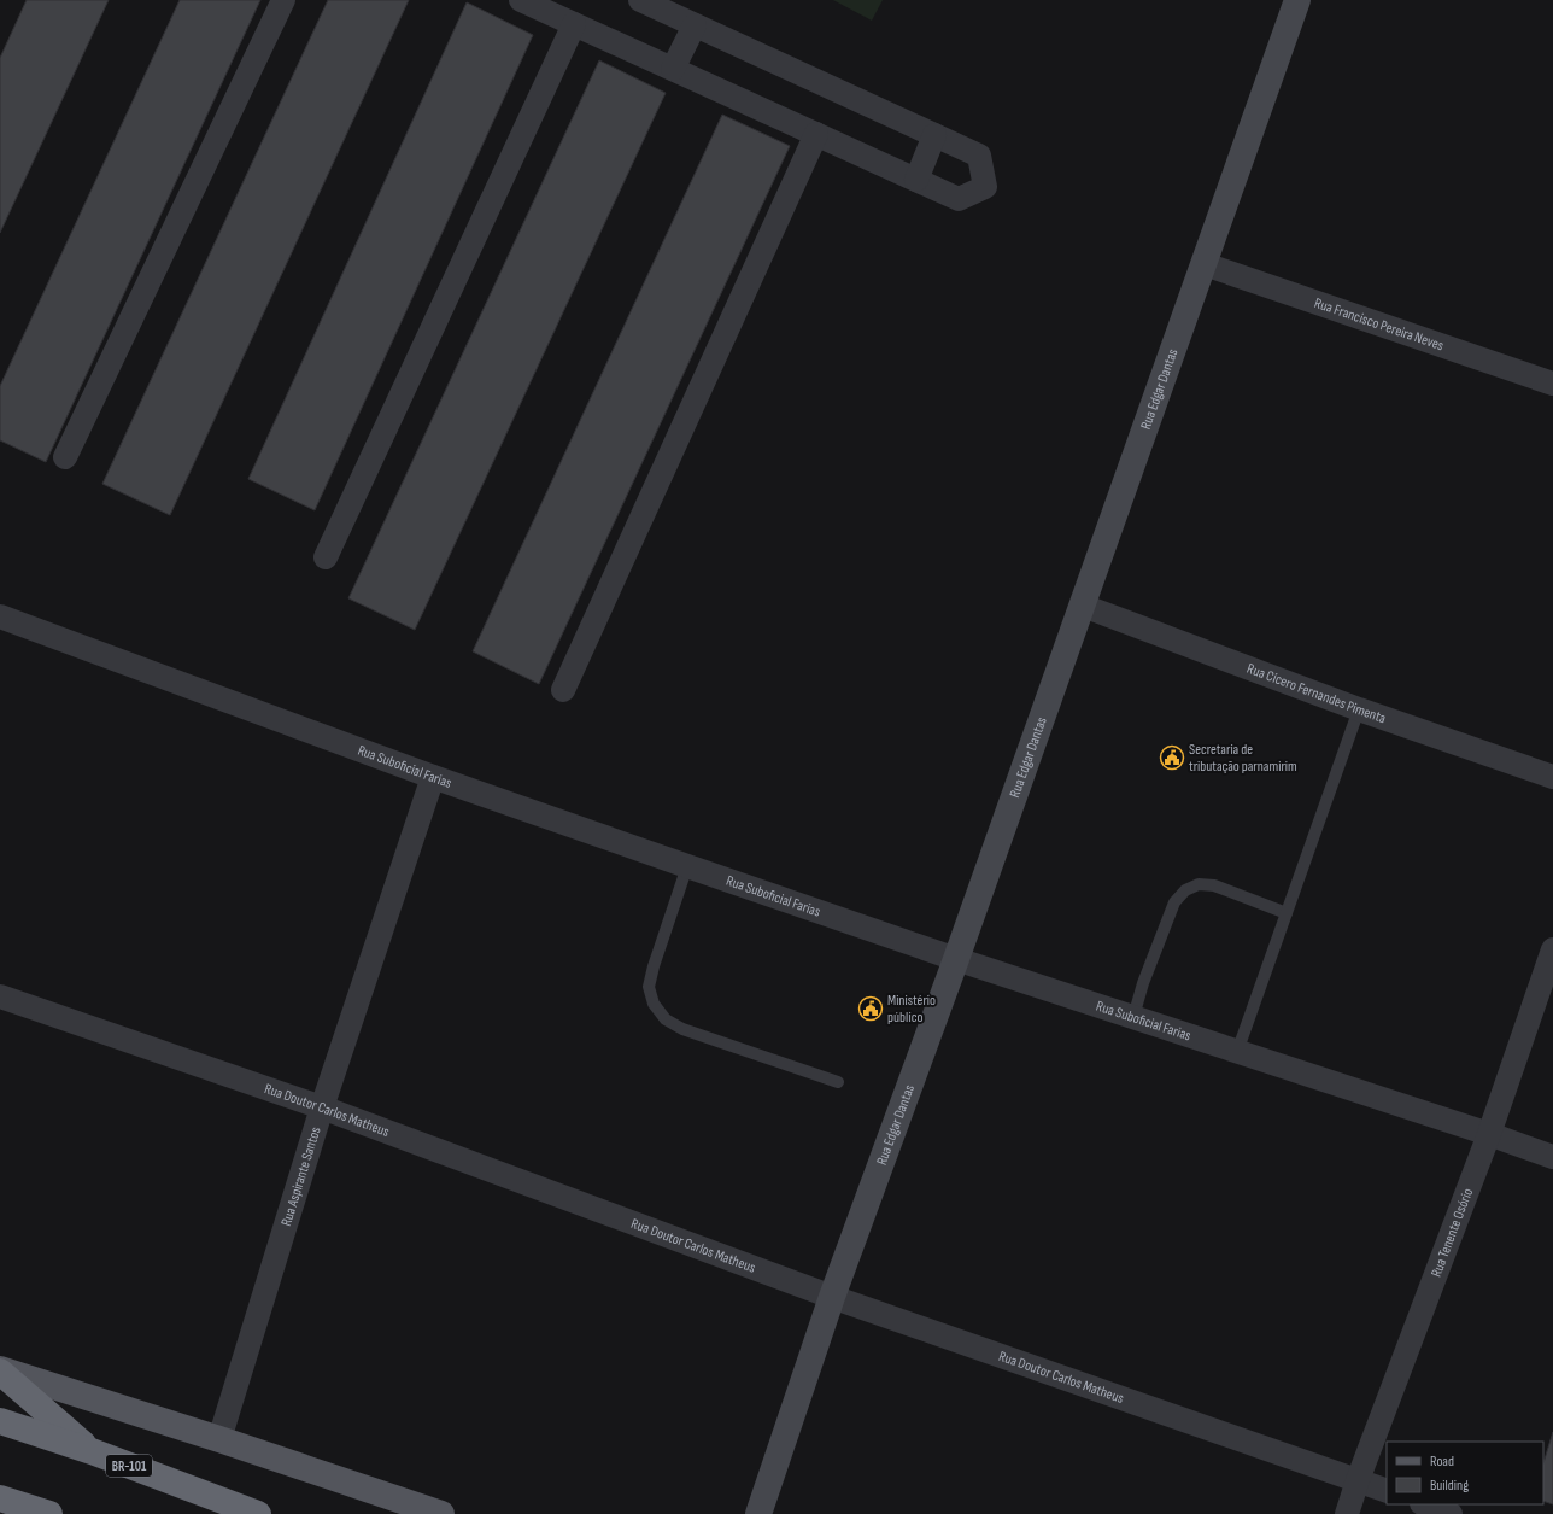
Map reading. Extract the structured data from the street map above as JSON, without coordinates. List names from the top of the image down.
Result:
{
  "streets": {
    "highway": ["BR-101"],
    "main road": ["Rua Edgar Dantas"],
    "street": [
      "Rua Francisco Pereira Neves",
      "Rua Cícero Fernandes Pimenta",
      "Rua Suboficial Farias",
      "Rua Doutor Carlos Matheus",
      "Rua Aspirante Santos",
      "Rua Tenente Osório"
    ]
  },
  "crossings": [
    ["Rua Francisco Pereira Neves", "Rua Edgar Dantas"],
    ["Rua Edgar Dantas", "Rua Cícero Fernandes Pimenta"],
    ["Rua Edgar Dantas", "Rua Suboficial Farias"],
    ["Rua Edgar Dantas", "Rua Doutor Carlos Matheus"],
    ["Rua Suboficial Farias", "Rua Aspirante Santos"],
    ["Rua Suboficial Farias", "Rua Tenente Osório"],
    ["Rua Doutor Carlos Matheus", "Rua Aspirante Santos"],
    ["Rua Doutor Carlos Matheus", "Rua Tenente Osório"]
  ],
  "places": {
    "public building": ["Secretaria de tributação parnamirim", "Ministério público"]
  },
  "legend": ["Road", "Building"]
}
